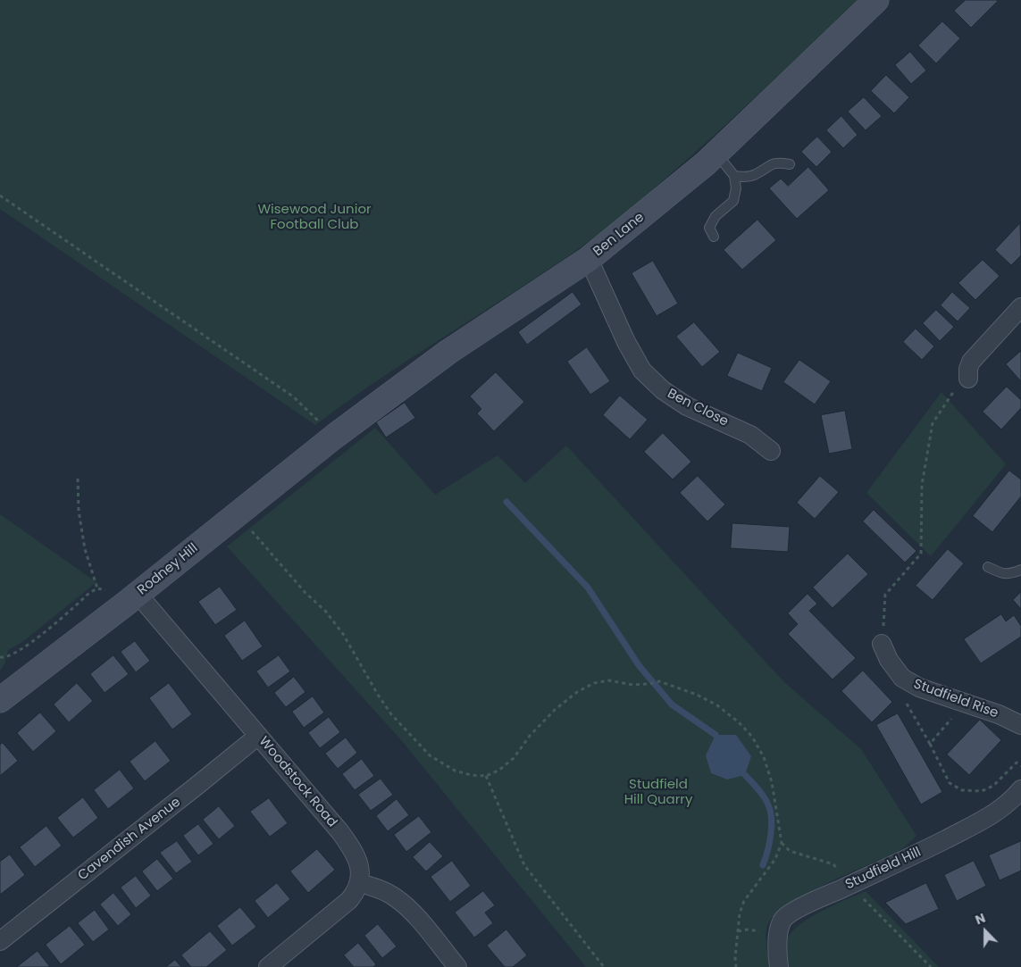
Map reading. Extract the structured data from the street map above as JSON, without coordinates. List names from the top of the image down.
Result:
{
  "streets": {
    "street": [
      "Ben Lane",
      "Ben Close",
      "Rodney Hill",
      "Studfield Rise",
      "Woodstock Road",
      "Cavendish Avenue",
      "Studfield Hill"
    ]
  },
  "crossings": [
    ["Ben Lane", "Ben Close"],
    ["Ben Lane", "Rodney Hill"],
    ["Rodney Hill", "Woodstock Road"],
    ["Woodstock Road", "Cavendish Avenue"]
  ],
  "parks": ["Wisewood Junior Football Club", "Studfield Hill Quarry"],
  "north": "top"
}
